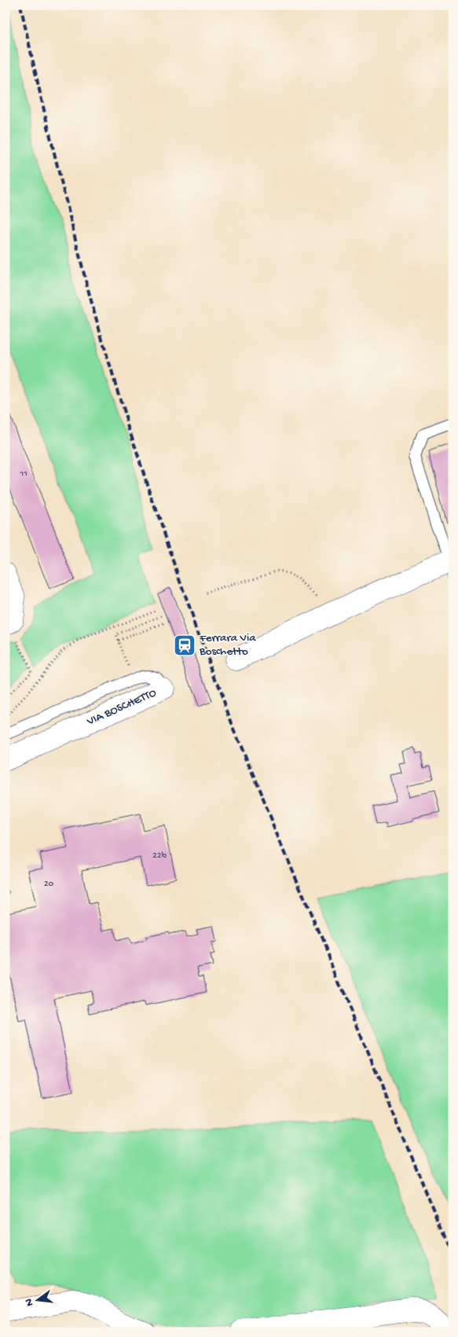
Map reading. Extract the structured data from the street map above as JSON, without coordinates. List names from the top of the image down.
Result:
{
  "streets": {
    "street": ["VIA BOSCHETTO"]
  },
  "places": {
    "station": ["Ferrara Via Boschetto"]
  },
  "house_numbers": ["11", "22b", "20"],
  "north": "left"
}
